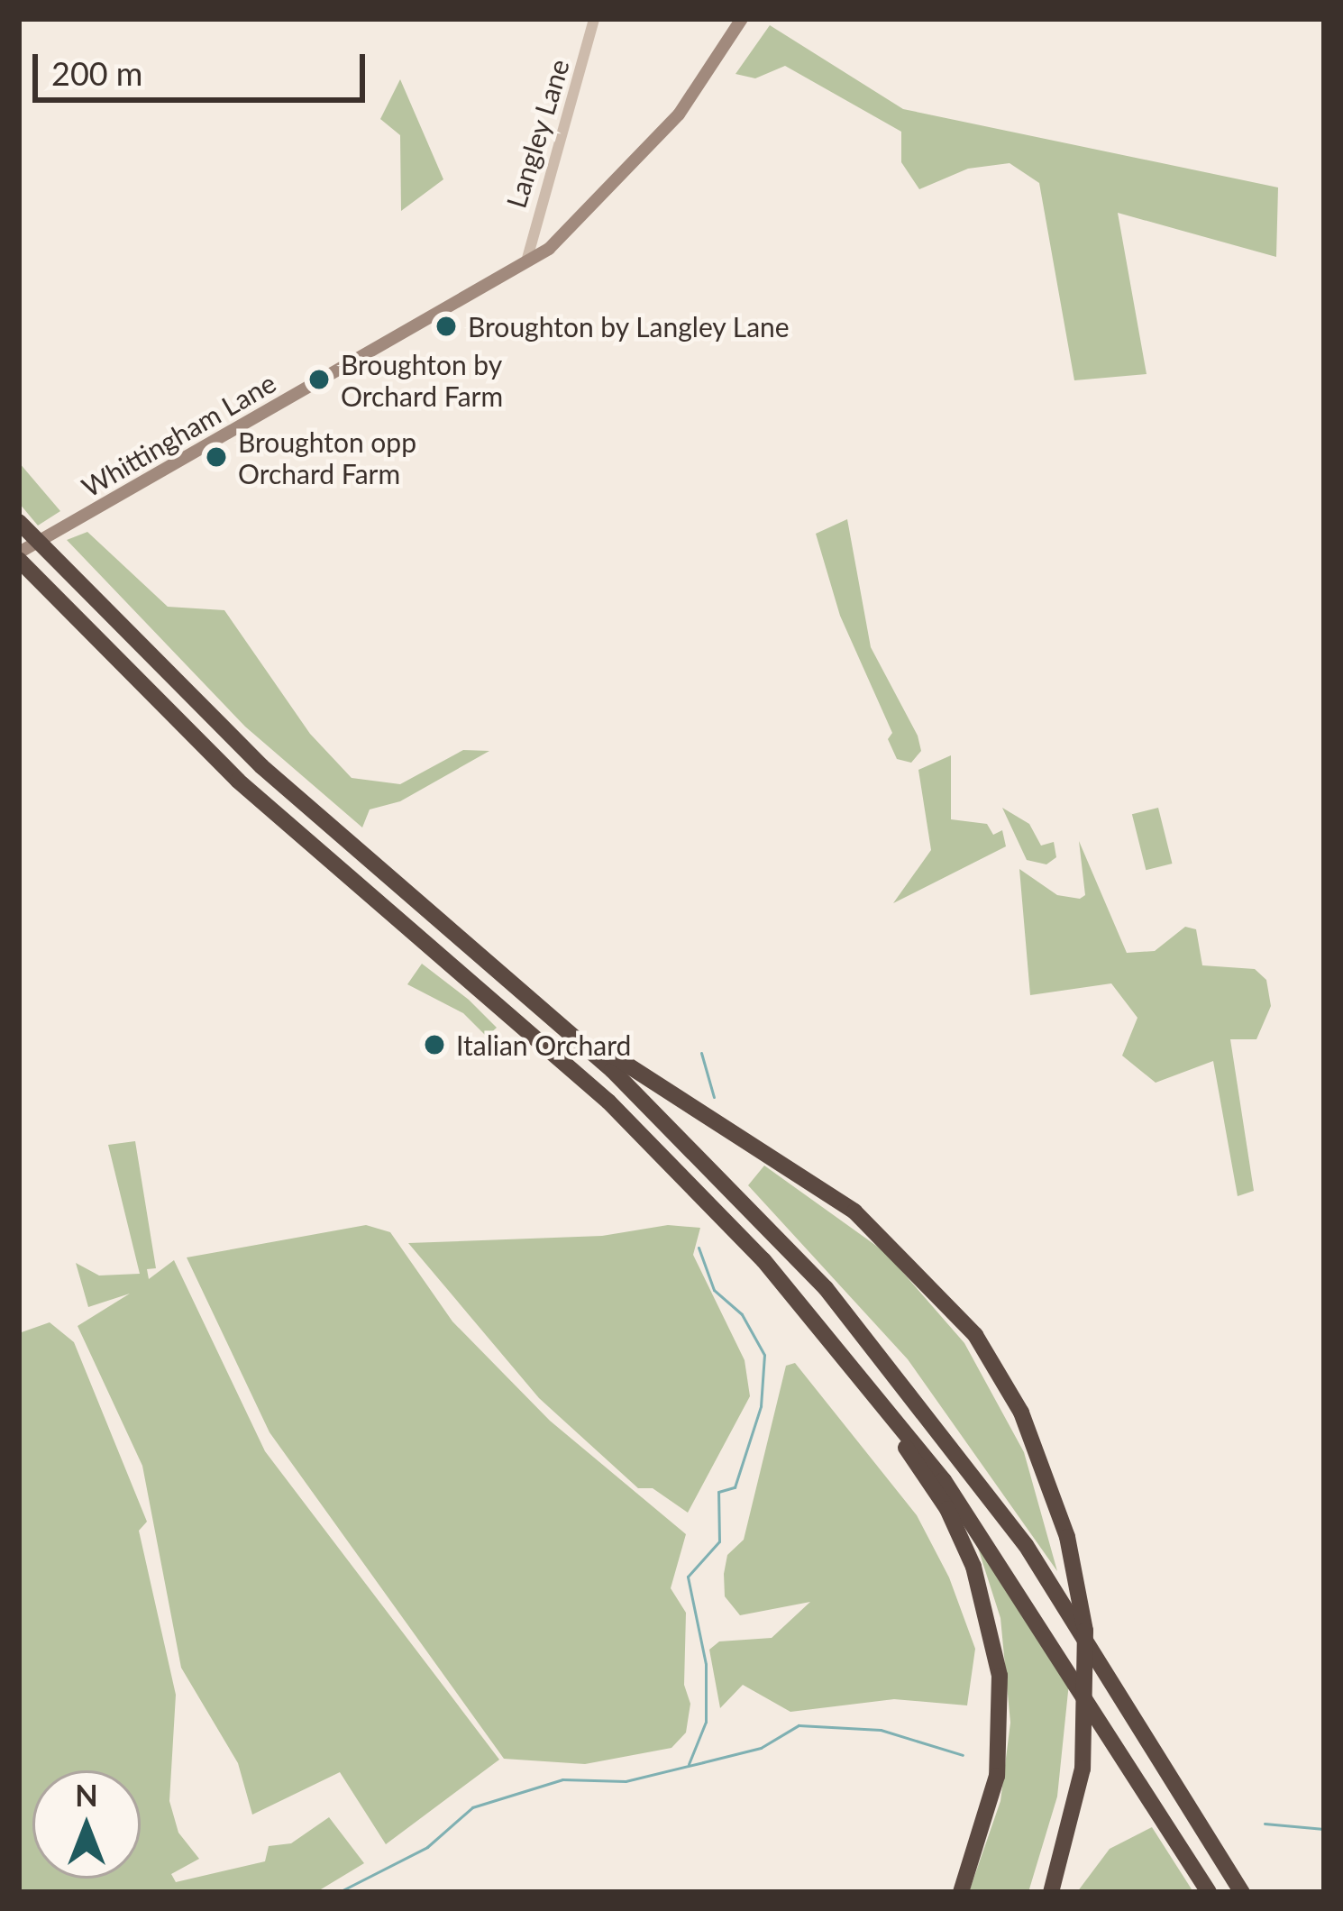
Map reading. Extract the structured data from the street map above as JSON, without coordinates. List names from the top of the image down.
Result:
{
  "streets": {
    "main road": ["Whittingham Lane"],
    "street": ["Langley Lane"]
  },
  "crossings": [
    ["Langley Lane", "Whittingham Lane"]
  ],
  "places": [
    "Broughton by Langley Lane",
    "Broughton by Orchard Farm",
    "Broughton opp Orchard Farm",
    "Italian Orchard"
  ],
  "scale_bar": "200 m",
  "north": "top"
}
